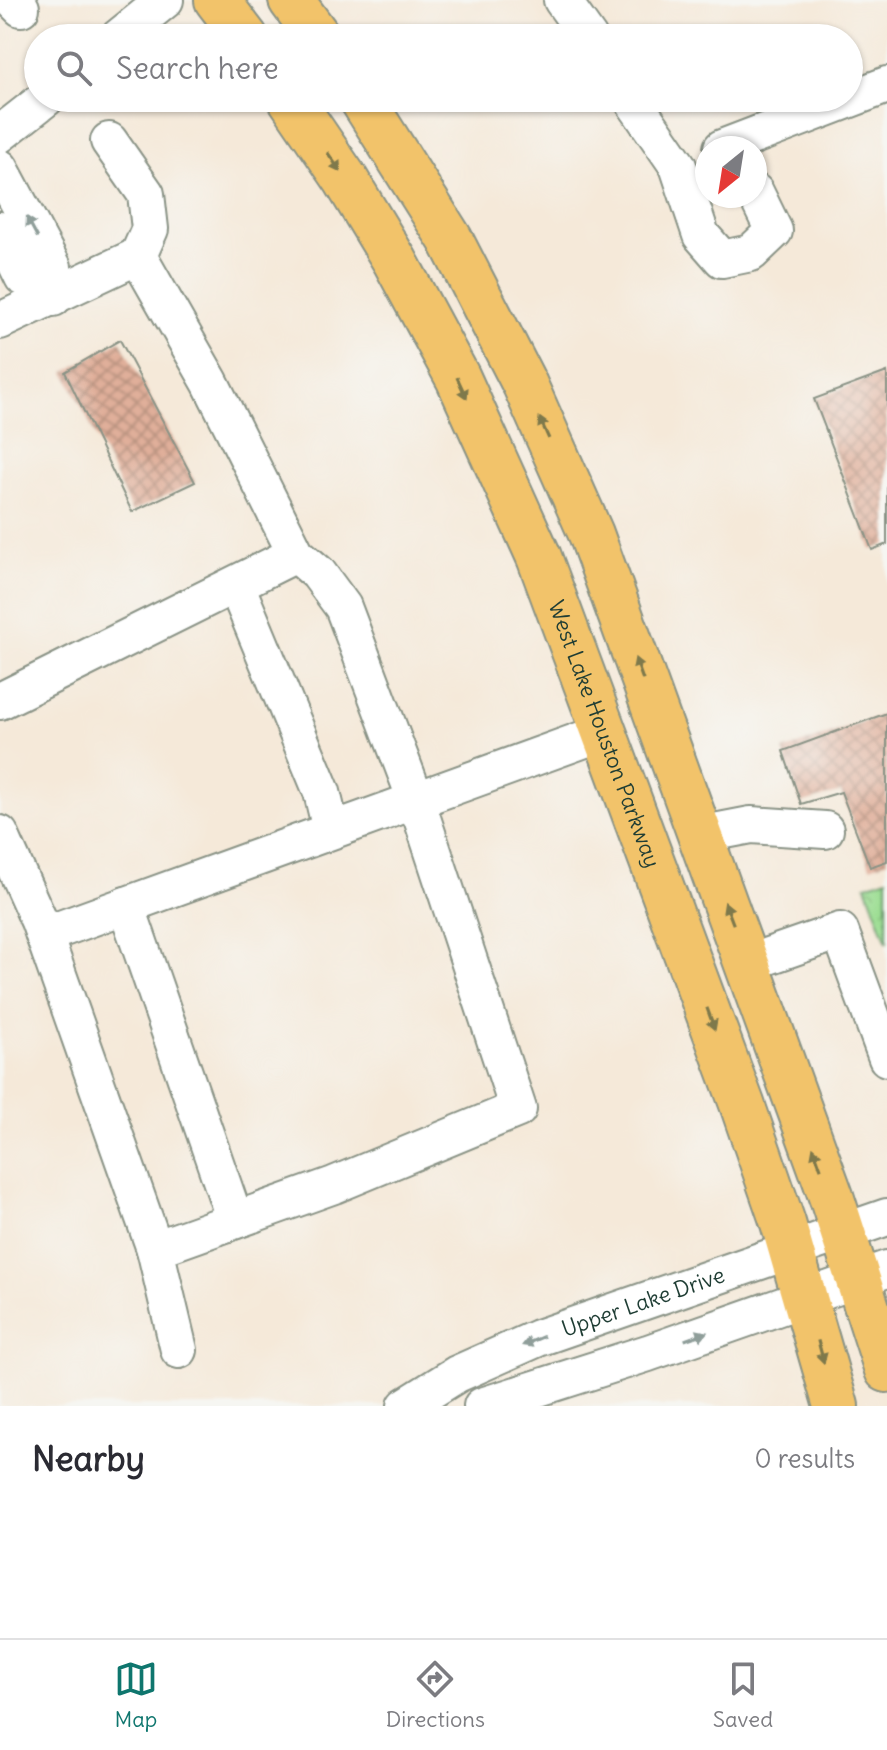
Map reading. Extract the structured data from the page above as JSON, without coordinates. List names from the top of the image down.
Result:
{
  "streets": {
    "main road": ["West Lake Houston Parkway"],
    "street": ["Upper Lake Drive"]
  },
  "crossings": [
    ["West Lake Houston Parkway", "Upper Lake Drive"]
  ],
  "north": "bottom left",
  "page": {
    "search": "Search here",
    "heading": ["Nearby", "0 results"],
    "nav": ["Map", "Directions", "Saved"]
  }
}
